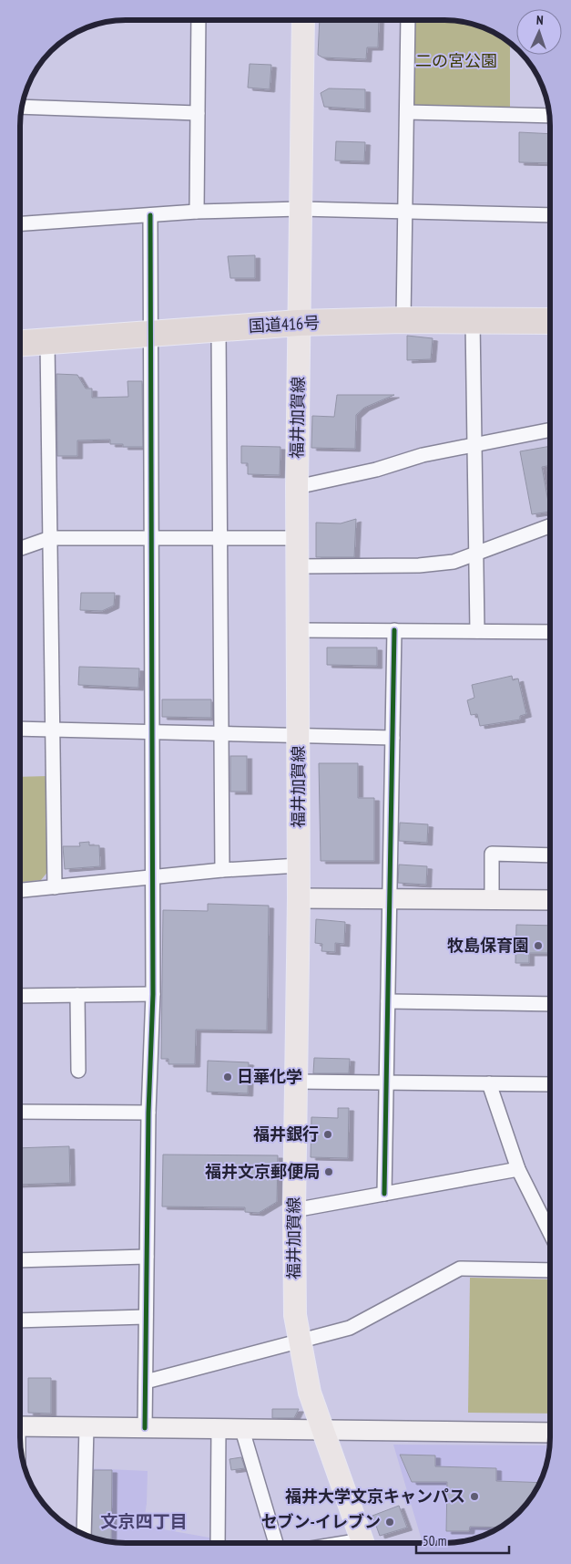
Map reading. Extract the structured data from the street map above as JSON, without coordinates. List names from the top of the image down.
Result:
{
  "streets": {
    "highway": ["国道416号"],
    "main road": ["福井加賀線"]
  },
  "crossings": [
    ["国道416号", "福井加賀線"]
  ],
  "districts": ["文京四丁目"],
  "parks": ["二の宮公園"],
  "places": [
    "牧島保育園",
    "日華化学",
    "福井銀行",
    "福井文京郵便局",
    "福井大学文京キャンパス",
    "セブン-イレブン"
  ],
  "scale_bar": "50 m",
  "north": "top"
}
